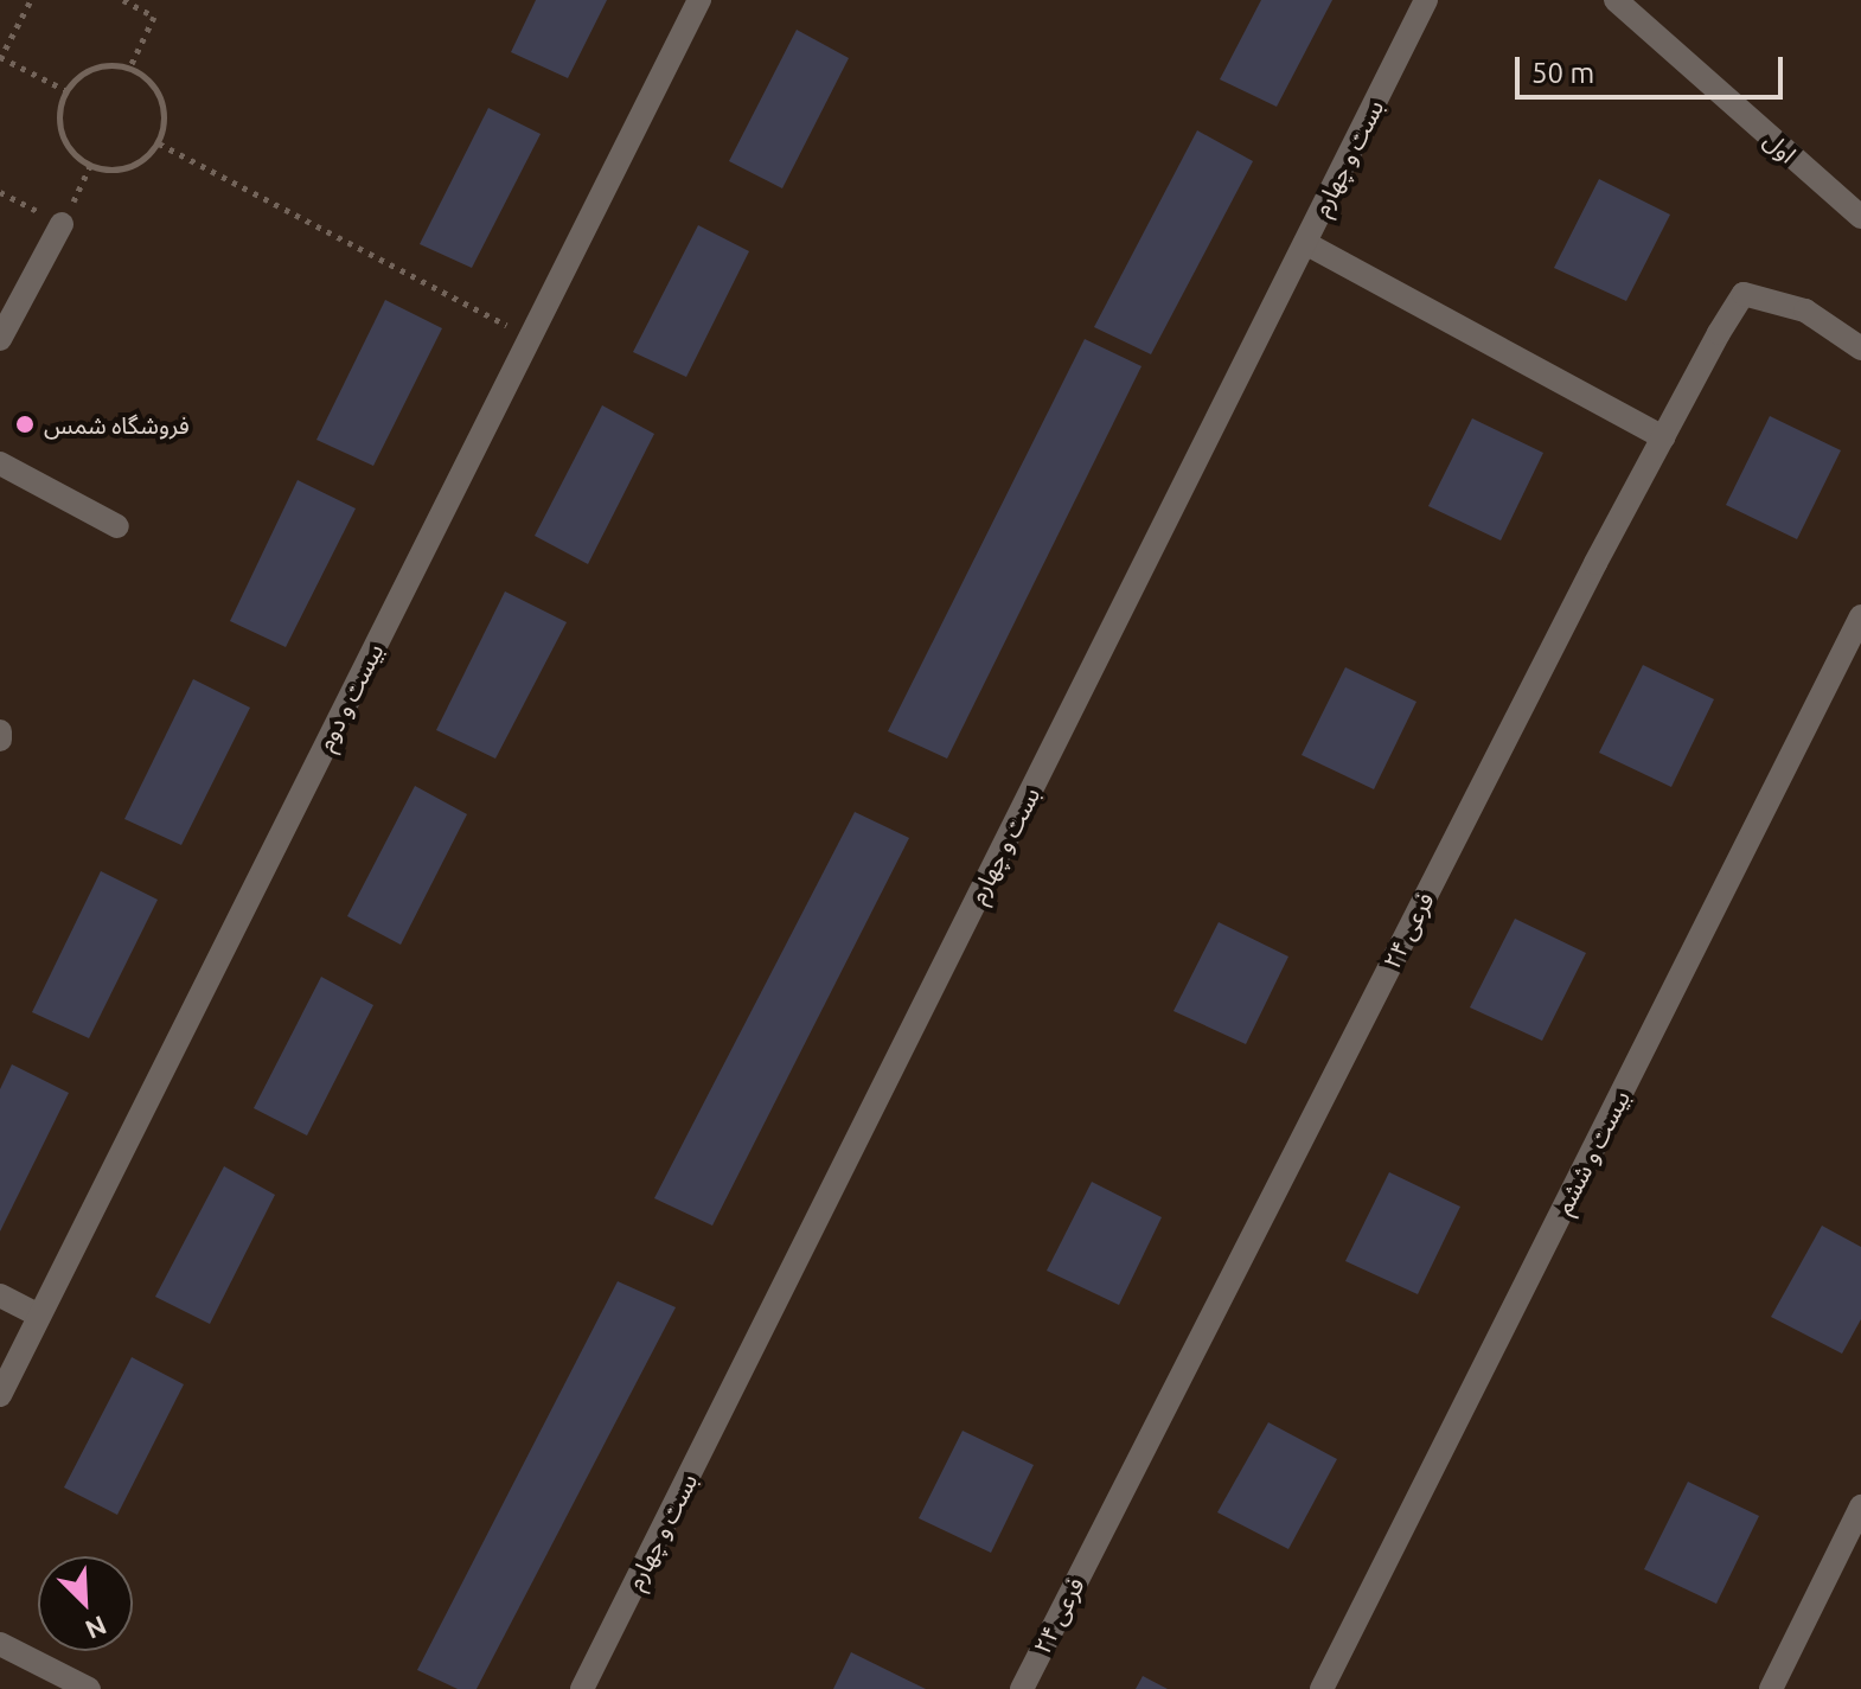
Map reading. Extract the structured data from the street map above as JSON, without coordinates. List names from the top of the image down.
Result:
{
  "streets": {
    "street": [
      "اول",
      "بست و چهارم",
      "بیست و دوم",
      "فرعی ۲۴",
      "بیست و ششم"
    ]
  },
  "places": ["فروشگاه شمس"],
  "scale_bar": "50 m",
  "north": "bottom right"
}
